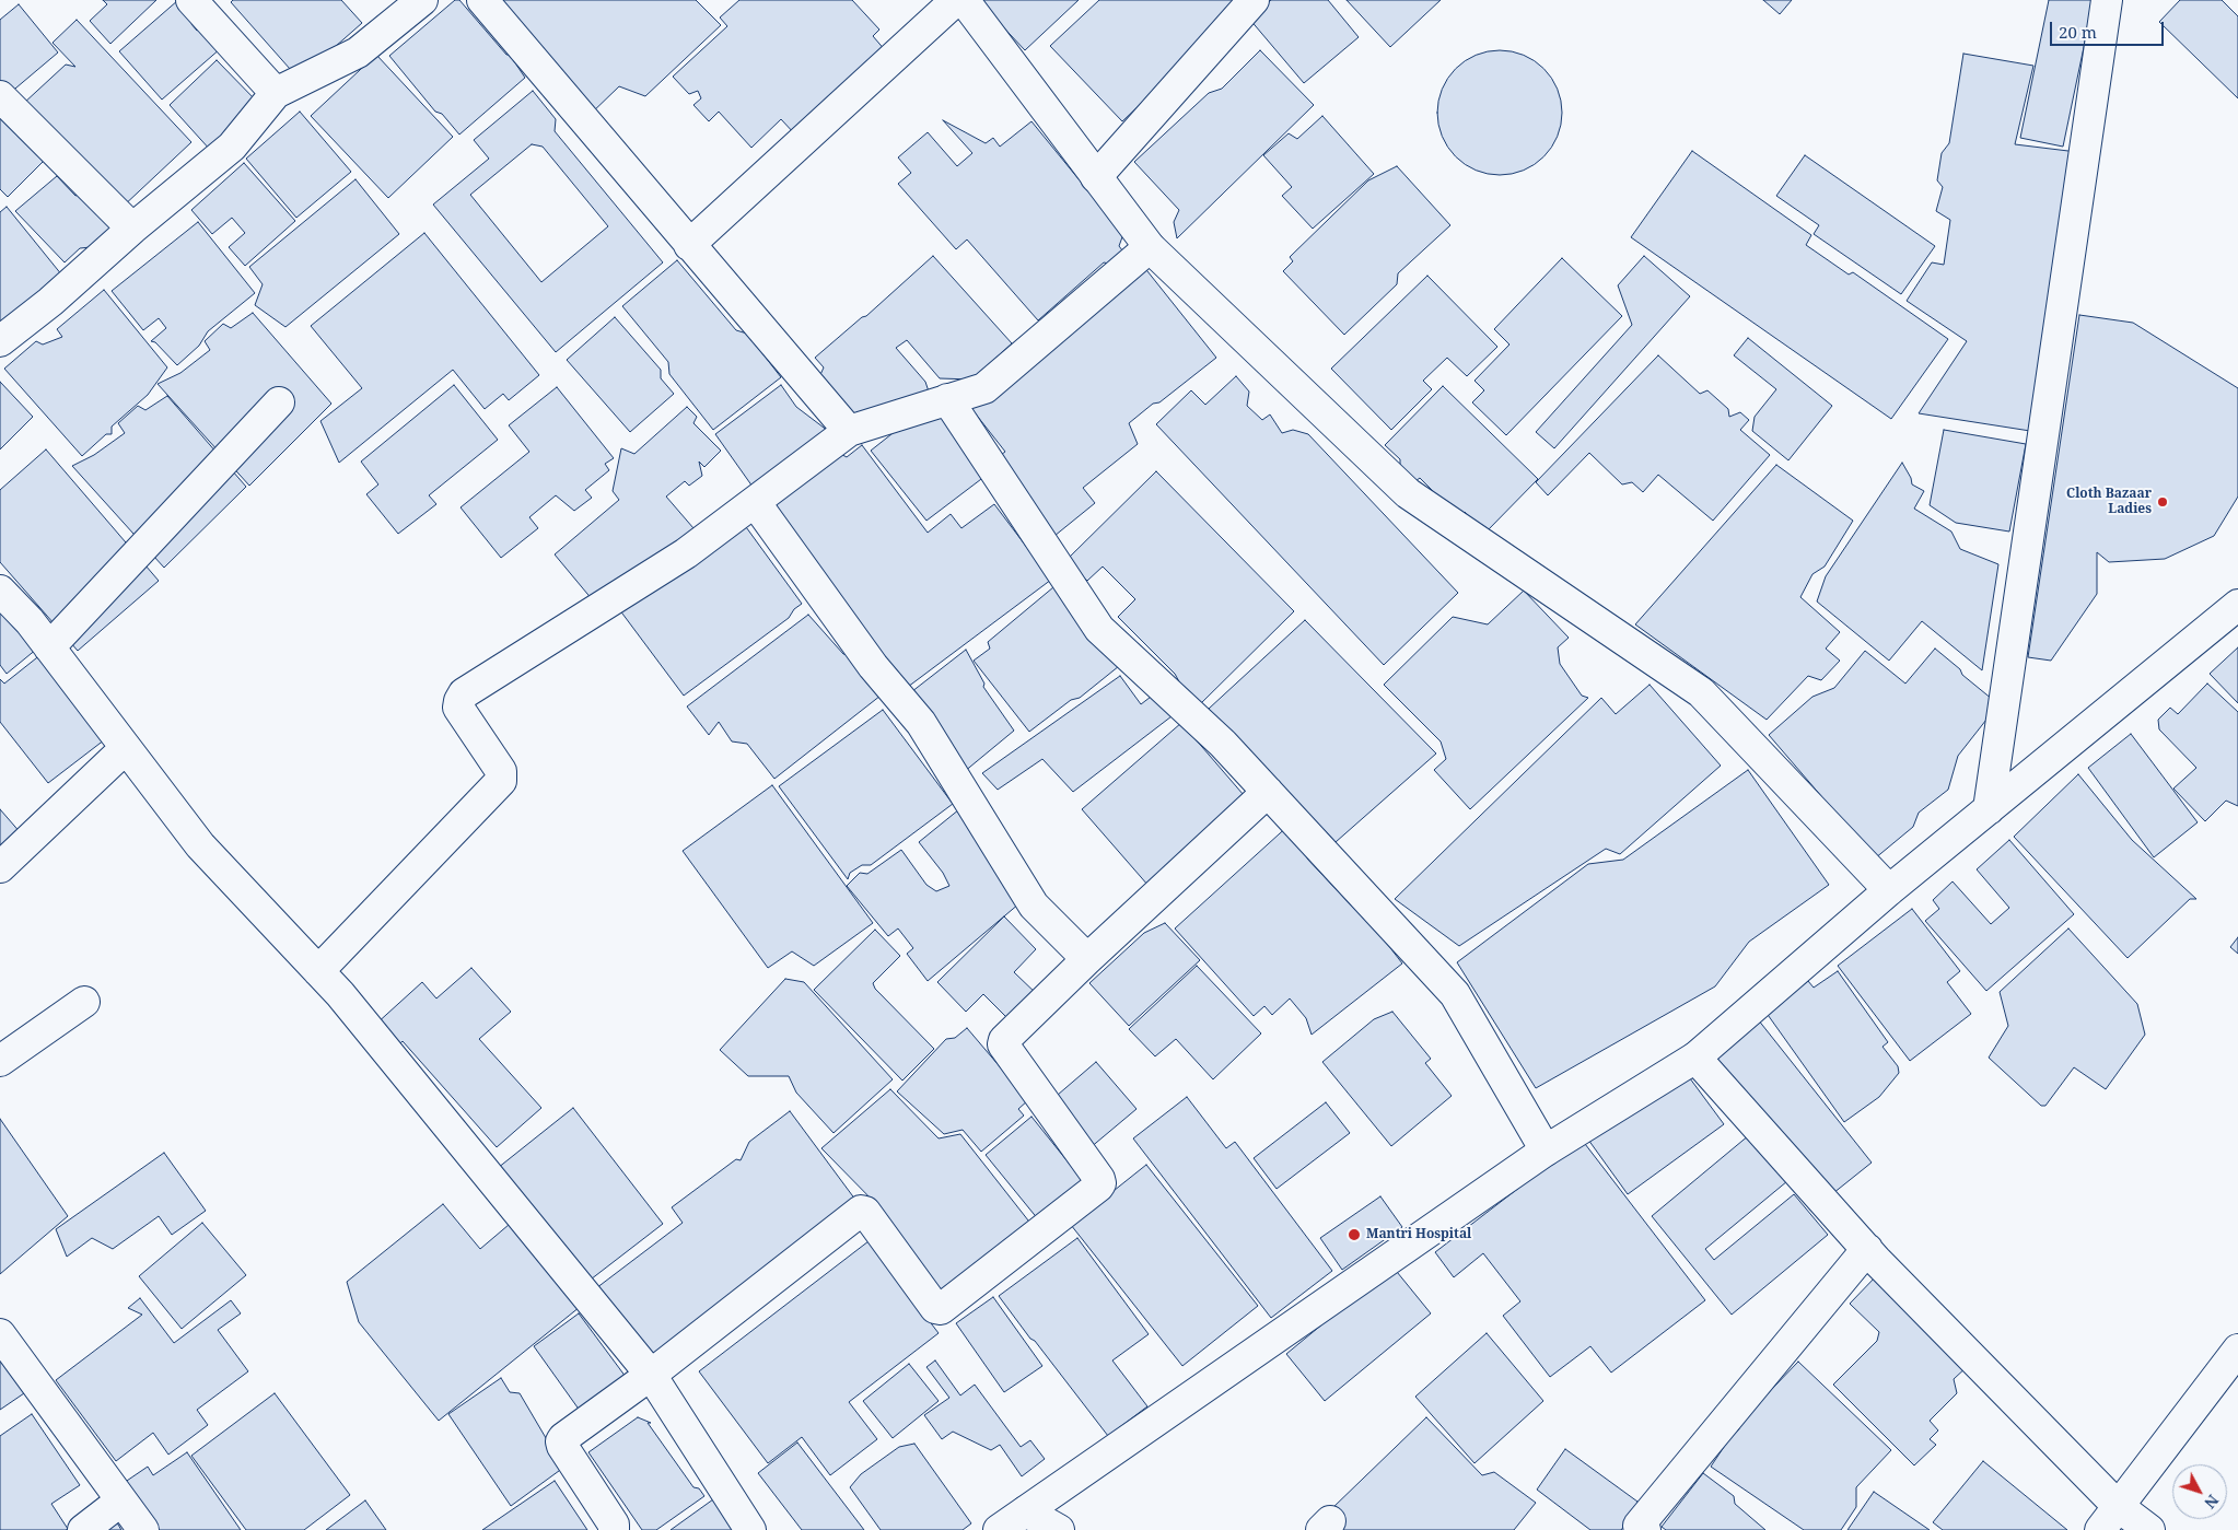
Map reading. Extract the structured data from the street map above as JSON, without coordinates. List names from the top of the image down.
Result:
{
  "places": ["Cloth Bazaar Ladies", "Mantri Hospital"],
  "scale_bar": "20 m",
  "north": "bottom right"
}
